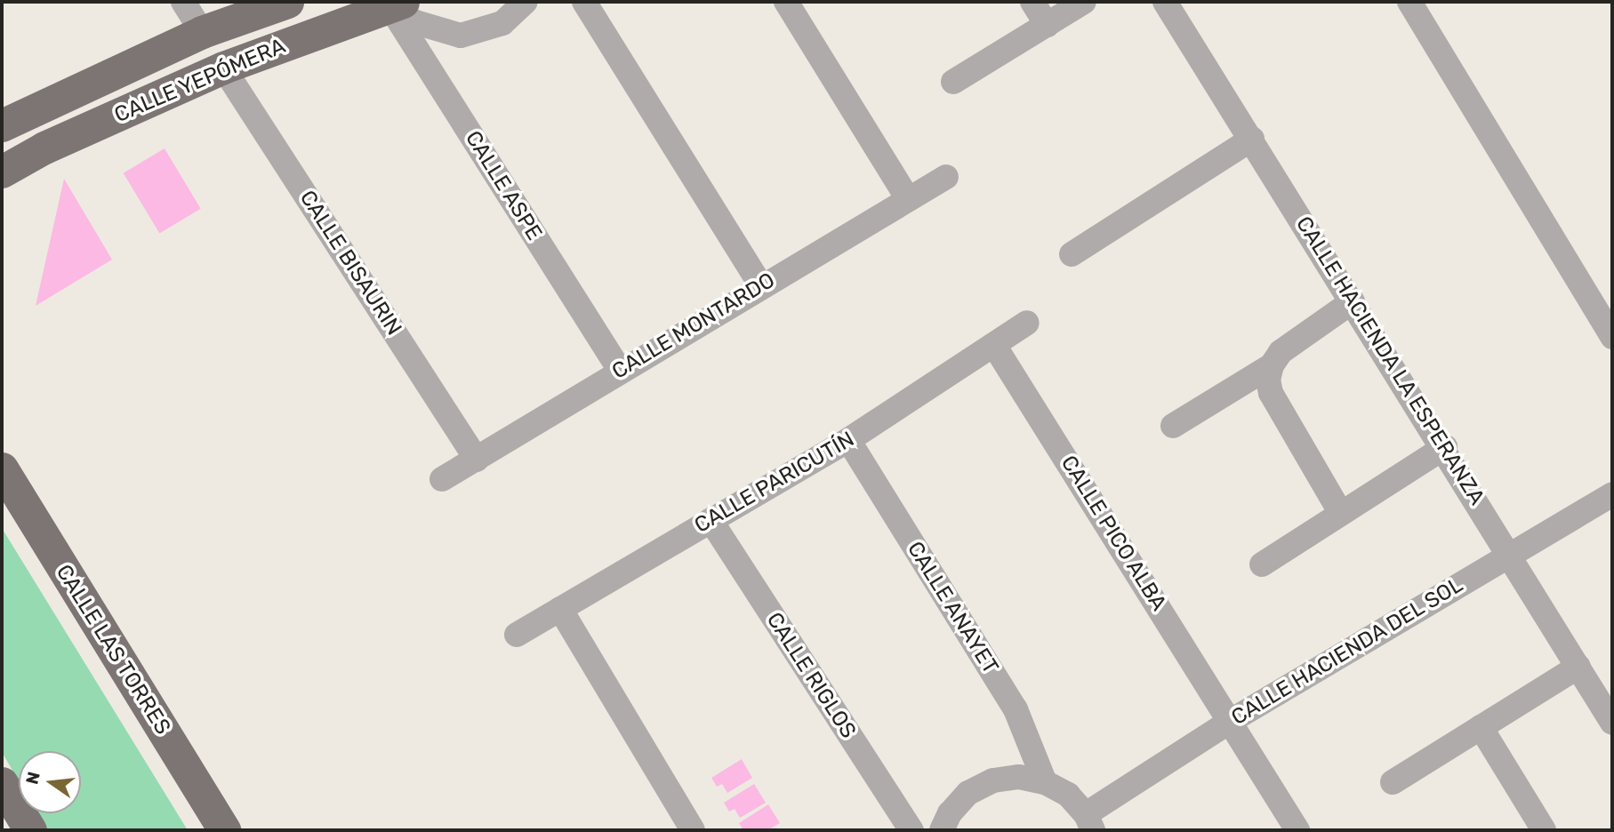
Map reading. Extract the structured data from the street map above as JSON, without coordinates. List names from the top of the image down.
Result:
{
  "streets": {
    "main road": ["CALLE YEPÓMERA", "CALLE LAS TORRES"],
    "street": [
      "CALLE ASPE",
      "CALLE BISAURIN",
      "CALLE MONTARDO",
      "CALLE HACIENDA LA ESPERANZA",
      "CALLE PARICUTÍN",
      "CALLE PICO ALBA",
      "CALLE ANAYET",
      "CALLE HACIENDA DEL SOL",
      "CALLE RIGLOS"
    ]
  },
  "crossings": [
    ["CALLE YEPÓMERA", "CALLE ASPE"],
    ["CALLE YEPÓMERA", "CALLE BISAURIN"],
    ["CALLE ASPE", "CALLE MONTARDO"],
    ["CALLE BISAURIN", "CALLE MONTARDO"],
    ["CALLE HACIENDA LA ESPERANZA", "CALLE HACIENDA DEL SOL"],
    ["CALLE PARICUTÍN", "CALLE PICO ALBA"],
    ["CALLE PARICUTÍN", "CALLE ANAYET"],
    ["CALLE PARICUTÍN", "CALLE RIGLOS"],
    ["CALLE PICO ALBA", "CALLE HACIENDA DEL SOL"]
  ],
  "north": "left"
}
